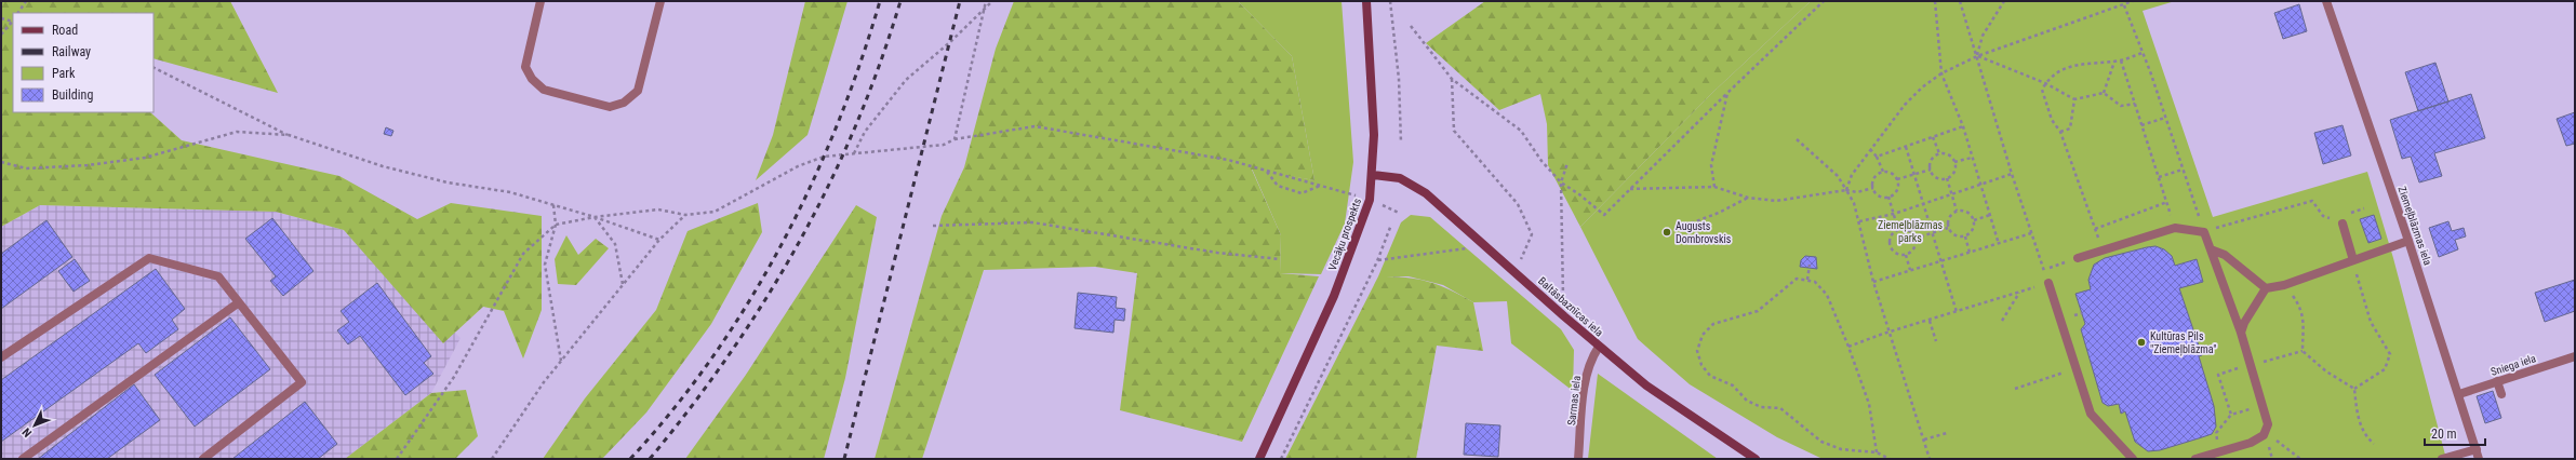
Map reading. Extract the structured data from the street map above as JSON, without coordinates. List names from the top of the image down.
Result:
{
  "streets": {
    "street": [
      "Ziemeļblāzmas iela",
      "Vecāķu prospekts",
      "Baltāsbaznīcas iela",
      "Sniega iela",
      "Sarmas iela"
    ]
  },
  "crossings": [
    ["Ziemeļblāzmas iela", "Sniega iela"],
    ["Vecāķu prospekts", "Baltāsbaznīcas iela"],
    ["Baltāsbaznīcas iela", "Sarmas iela"]
  ],
  "parks": ["Ziemeļblāzmas parks"],
  "places": ["Augusts Dombrovskis", "Kultūras Pils \"Ziemeļblāzma\""],
  "legend": [
    "Road",
    "Railway",
    "Park",
    "Building"
  ],
  "scale_bar": "20 m",
  "north": "bottom left"
}
